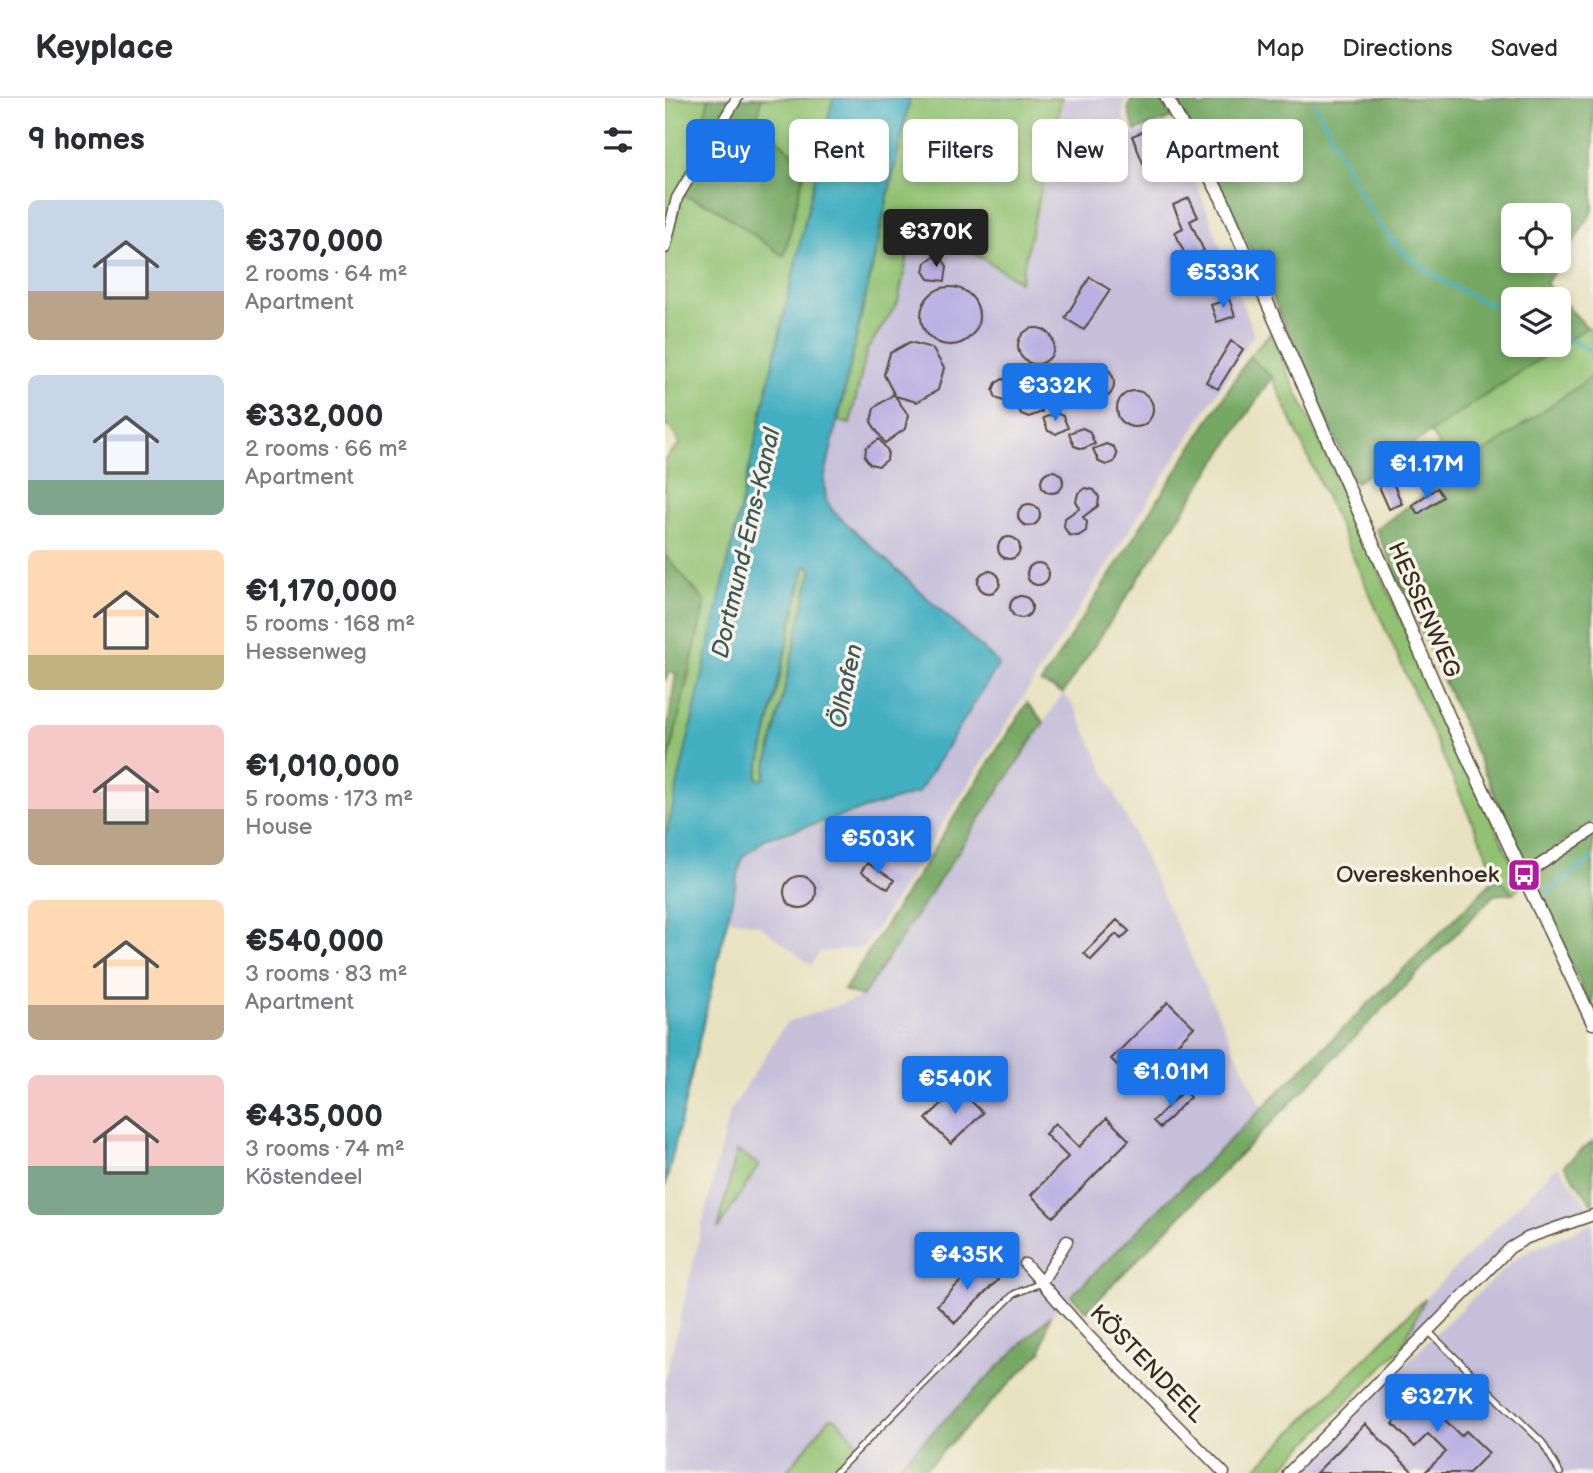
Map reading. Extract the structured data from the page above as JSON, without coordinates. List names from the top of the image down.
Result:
{
  "streets": {
    "street": ["HESSENWEG", "KÖSTENDEEL"]
  },
  "water": ["Dortmund-Ems-Kanal", "Ölhafen"],
  "places": {
    "bus stop": ["Overeskenhoek"]
  },
  "page": {
    "header": "Keyplace",
    "nav": ["Map", "Directions", "Saved"],
    "heading": "9 homes",
    "chip": [
      "Buy",
      "Rent",
      "Filters",
      "New",
      "Apartment"
    ],
    "list": [
      {
        "name": "€370,000",
        "note": "2 rooms · 64 m² · Apartment"
      },
      {
        "name": "€332,000",
        "note": "2 rooms · 66 m² · Apartment"
      },
      {
        "name": "€1,170,000",
        "note": "5 rooms · 168 m² · Hessenweg"
      },
      {
        "name": "€1,010,000",
        "note": "5 rooms · 173 m² · House"
      },
      {
        "name": "€540,000",
        "note": "3 rooms · 83 m² · Apartment"
      },
      {
        "name": "€435,000",
        "note": "3 rooms · 74 m² · Köstendeel"
      }
    ],
    "price": [
      "€370K",
      "€533K",
      "€332K",
      "€1.17M",
      "€503K",
      "€1.01M",
      "€540K",
      "€435K",
      "€327K"
    ]
  }
}
